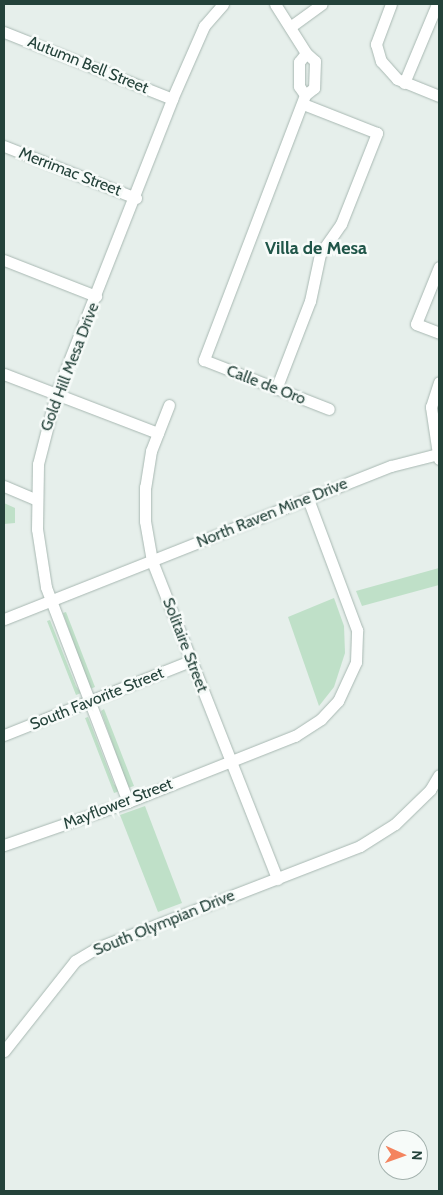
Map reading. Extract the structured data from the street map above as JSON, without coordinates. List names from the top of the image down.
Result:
{
  "streets": {
    "street": [
      "Autumn Bell Street",
      "Merrimac Street",
      "Gold Hill Mesa Drive",
      "Calle de Oro",
      "North Raven Mine Drive",
      "Solitaire Street",
      "South Favorite Street",
      "Mayflower Street",
      "South Olympian Drive"
    ]
  },
  "crossings": [
    ["Autumn Bell Street", "Gold Hill Mesa Drive"],
    ["Merrimac Street", "Gold Hill Mesa Drive"],
    ["Gold Hill Mesa Drive", "North Raven Mine Drive"],
    ["Gold Hill Mesa Drive", "South Favorite Street"],
    ["Gold Hill Mesa Drive", "Mayflower Street"],
    ["North Raven Mine Drive", "Solitaire Street"],
    ["North Raven Mine Drive", "Mayflower Street"],
    ["Solitaire Street", "South Favorite Street"],
    ["Solitaire Street", "Mayflower Street"],
    ["Solitaire Street", "South Olympian Drive"]
  ],
  "districts": ["Villa de Mesa"],
  "north": "right"
}
